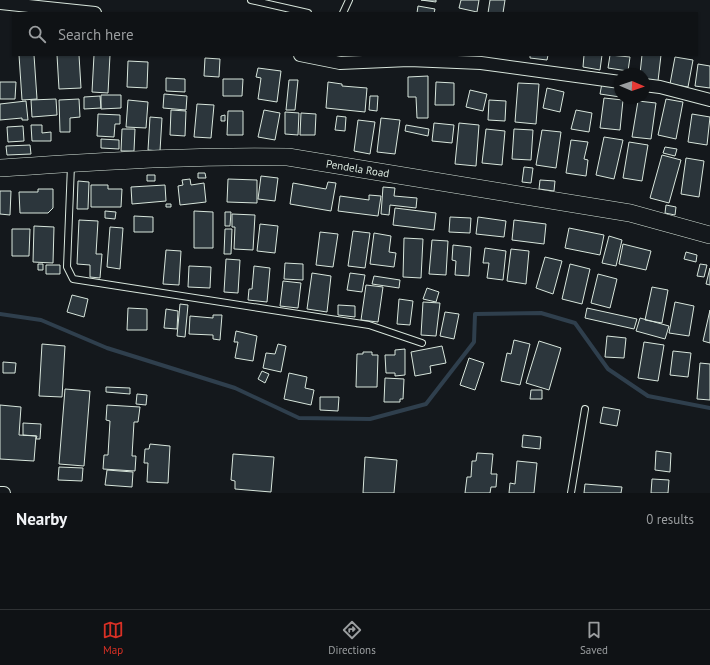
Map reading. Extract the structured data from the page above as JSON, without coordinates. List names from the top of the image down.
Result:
{
  "streets": {
    "street": ["Pendela Road"]
  },
  "north": "right",
  "page": {
    "search": "Search here",
    "heading": ["Nearby", "0 results"],
    "nav": ["Map", "Directions", "Saved"]
  }
}
